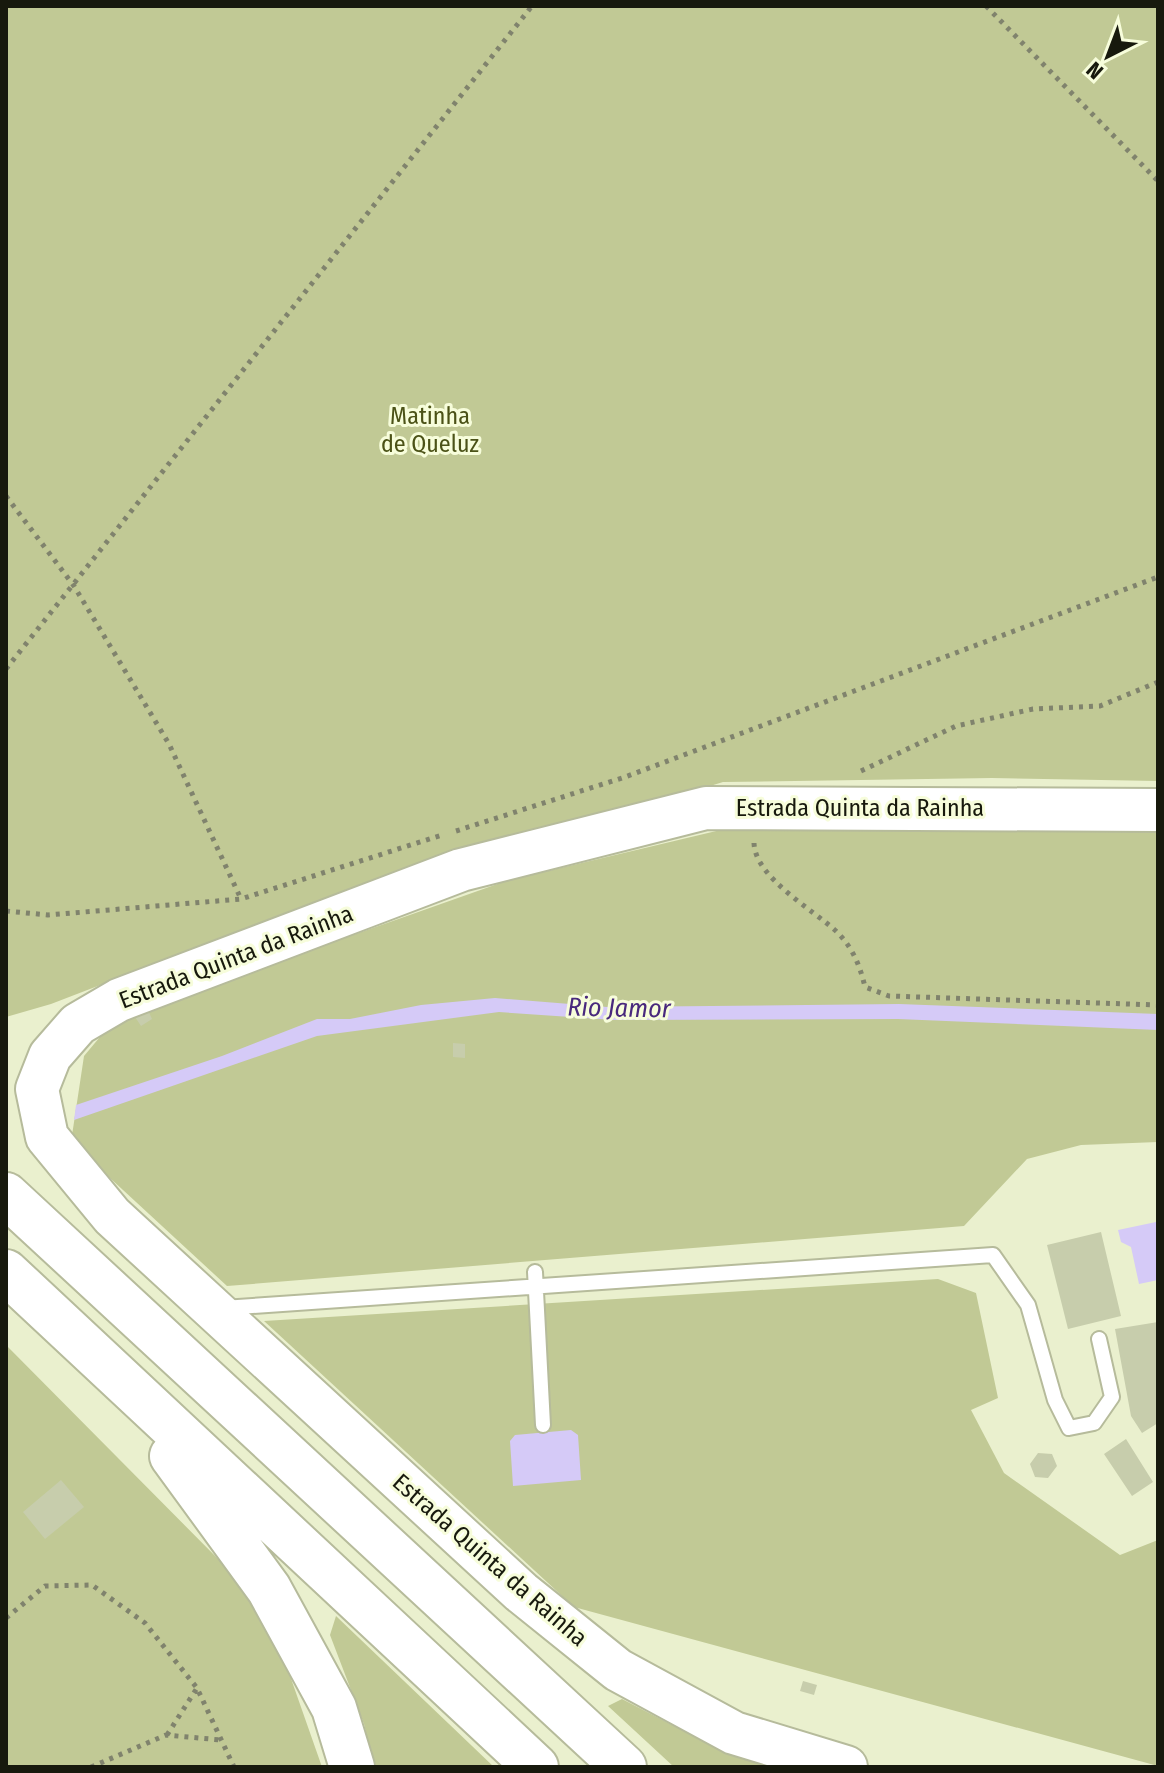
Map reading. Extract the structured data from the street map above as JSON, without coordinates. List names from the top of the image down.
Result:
{
  "streets": {
    "main road": ["Estrada Quinta da Rainha"]
  },
  "water": ["Rio Jamor"],
  "parks": ["Matinha de Queluz"],
  "north": "bottom left"
}
